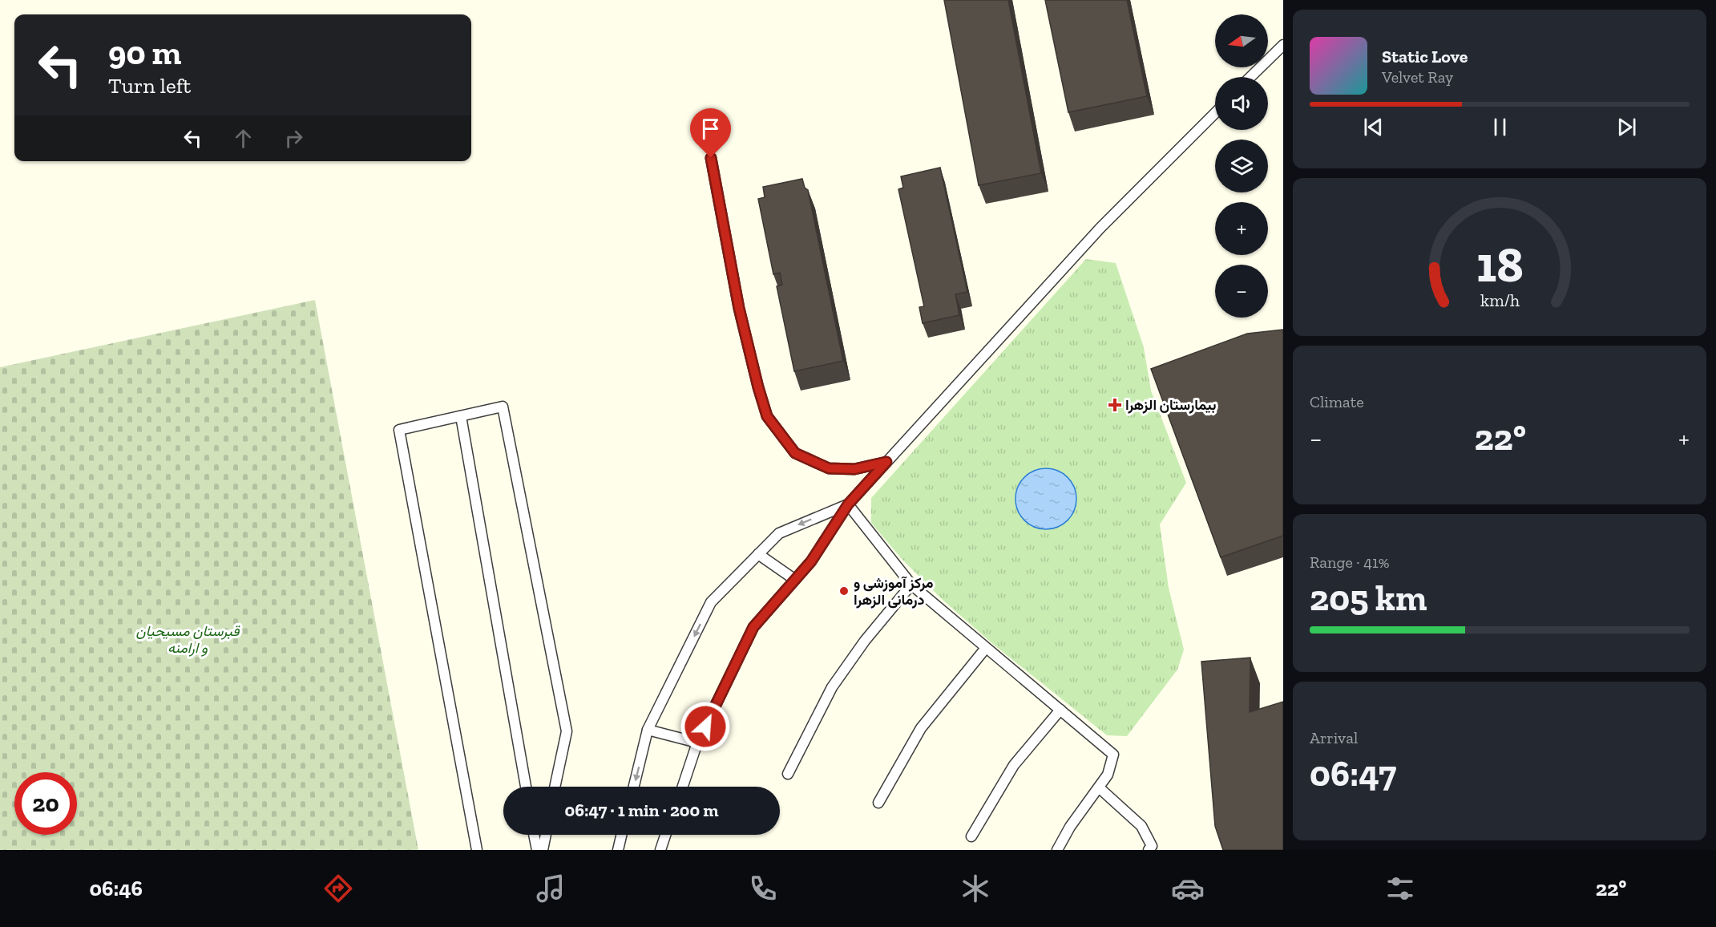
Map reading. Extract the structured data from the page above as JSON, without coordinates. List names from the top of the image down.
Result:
{
  "parks": ["قبرستان مسیحیان و ارامنه"],
  "places": {
    "health": ["بیمارستان الزهرا"],
    "other": ["مرکز آموزشی و درمانی الزهرا"]
  },
  "north": "left",
  "page": {
    "map_buttons": ["+", "−"],
    "turn": ["90 m", "Turn left"],
    "song": ["Static Love", "Velvet Ray"],
    "tile": [
      "Climate",
      ["Range · 41%", "205 km"],
      ["Arrival", "06:47"]
    ],
    "heat": ["−", "22°", "+"],
    "limit": "20",
    "trip": "06:47 · 1 min · 200 m",
    "tabs": ["06:46", "22°"],
    "gauge": ["18", "km/h"]
  }
}
